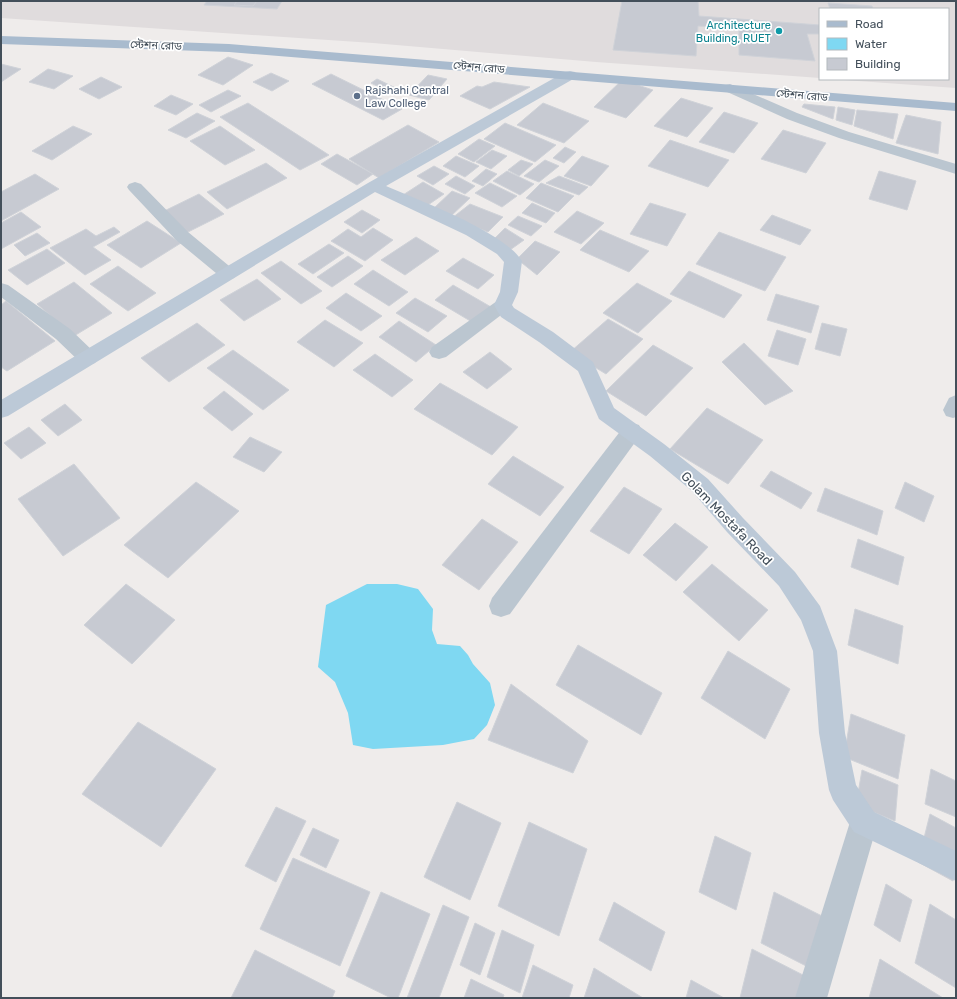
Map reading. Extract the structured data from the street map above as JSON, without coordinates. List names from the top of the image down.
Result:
{
  "streets": {
    "main road": ["স্টেশন রোড"],
    "street": ["Golam Mostafa Road"]
  },
  "places": ["Architecture Building, RUET", "Rajshahi Central Law College"],
  "legend": ["Road", "Water", "Building"]
}
